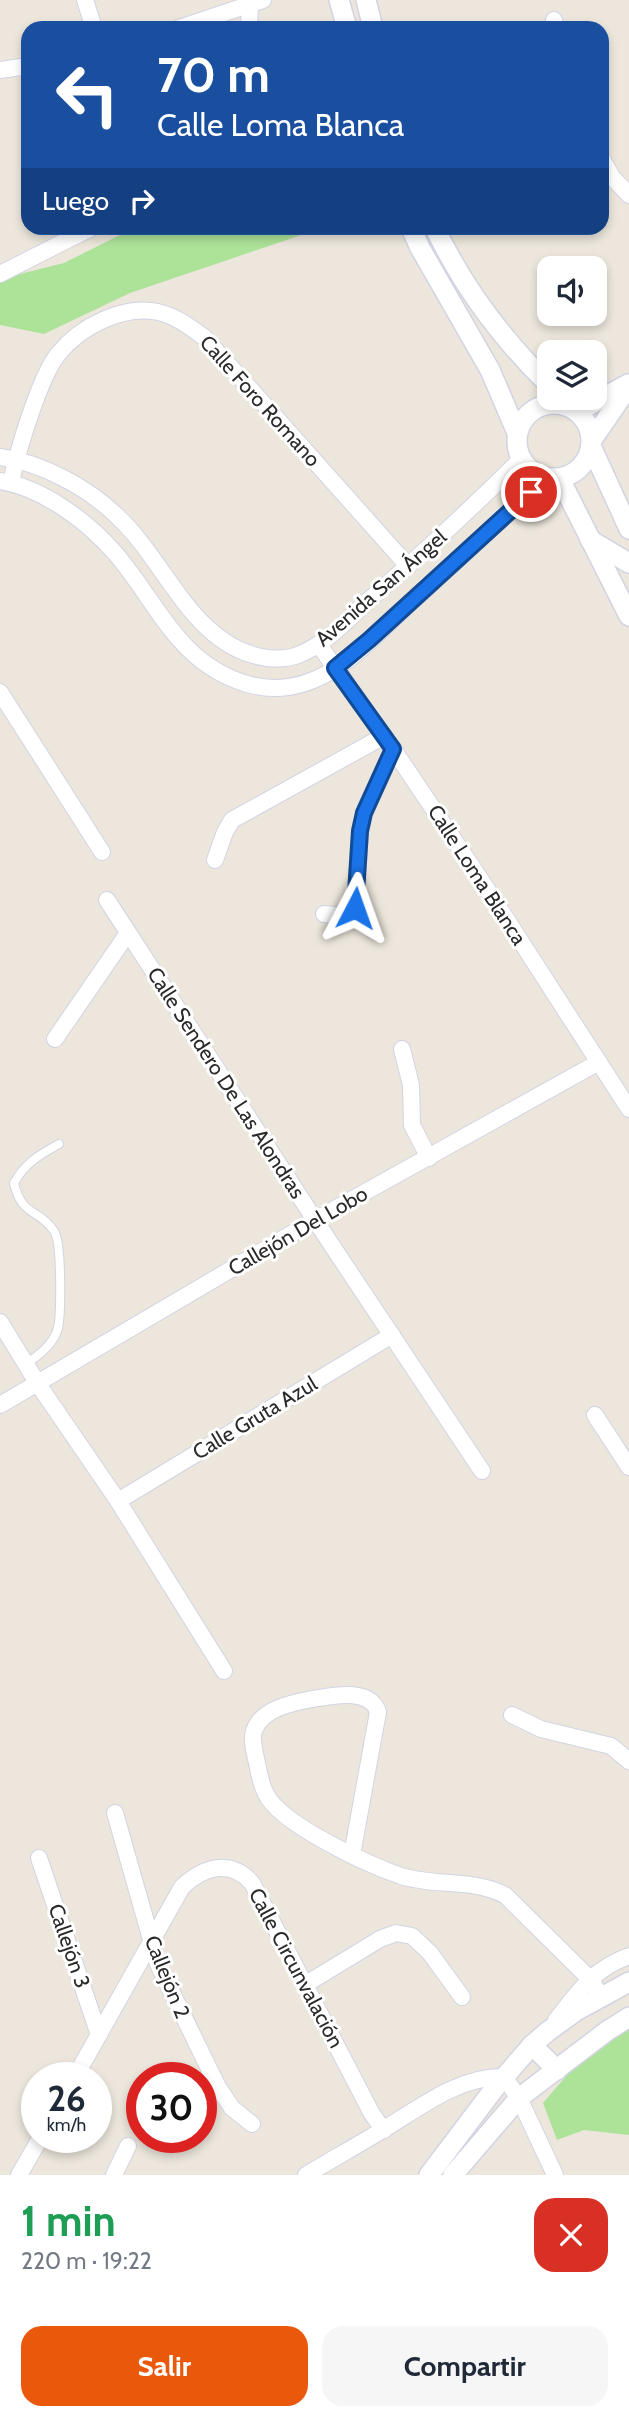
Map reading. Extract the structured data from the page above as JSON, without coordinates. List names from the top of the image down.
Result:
{
  "streets": {
    "street": [
      "Calle Foro Romano",
      "Avenida San Ángel",
      "Calle Loma Blanca",
      "Calle Sendero De Las Alondras",
      "Callejón Del Lobo",
      "Calle Gruta Azul",
      "Callejón 3",
      "Calle Circunvalación",
      "Callejón 2"
    ]
  },
  "crossings": [
    ["Calle Foro Romano", "Avenida San Ángel"],
    ["Avenida San Ángel", "Calle Loma Blanca"],
    ["Calle Loma Blanca", "Callejón Del Lobo"],
    ["Calle Sendero De Las Alondras", "Callejón Del Lobo"],
    ["Calle Sendero De Las Alondras", "Calle Gruta Azul"],
    ["Callejón 3", "Calle Circunvalación"],
    ["Calle Circunvalación", "Callejón 2"]
  ],
  "page": {
    "turn": ["70 m", "Calle Loma Blanca"],
    "then": "Luego",
    "speed": "26 km/h",
    "limit": "30",
    "heading": ["1 min", "220 m · 19:22"],
    "buttons": ["Salir", "Compartir"]
  }
}
